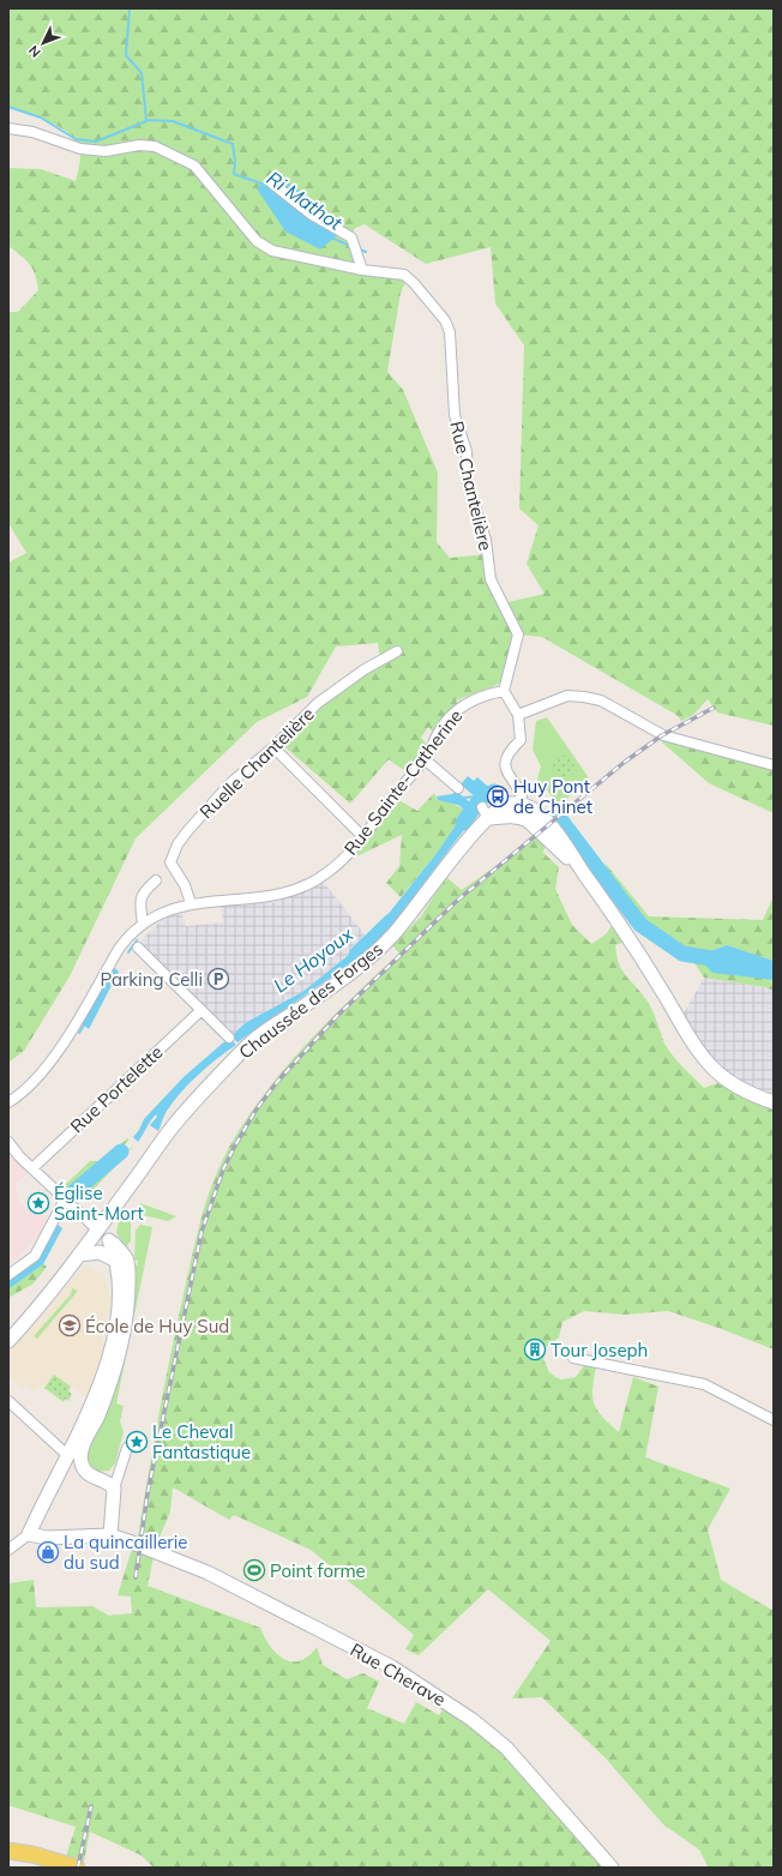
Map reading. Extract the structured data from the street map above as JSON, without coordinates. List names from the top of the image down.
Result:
{
  "streets": {
    "street": [
      "Rue Chantelière",
      "Ruelle Chantelière",
      "Rue Sainte-Catherine",
      "Chaussée des Forges",
      "Rue Portelette",
      "Rue Cherave"
    ]
  },
  "crossings": [
    ["Rue Chantelière", "Rue Sainte-Catherine"],
    ["Ruelle Chantelière", "Rue Sainte-Catherine"]
  ],
  "water": ["Ri Mathot", "Le Hoyoux"],
  "places": {
    "bus stop": ["Huy Pont de Chinet"],
    "parking": ["Parking Celli"],
    "place": ["Église Saint-Mort", "Le Cheval Fantastique"],
    "school or university": ["École de Huy Sud"],
    "building": ["Tour Joseph"],
    "shop": ["La quincaillerie du sud"],
    "sports": ["Point forme"]
  },
  "north": "bottom left"
}
